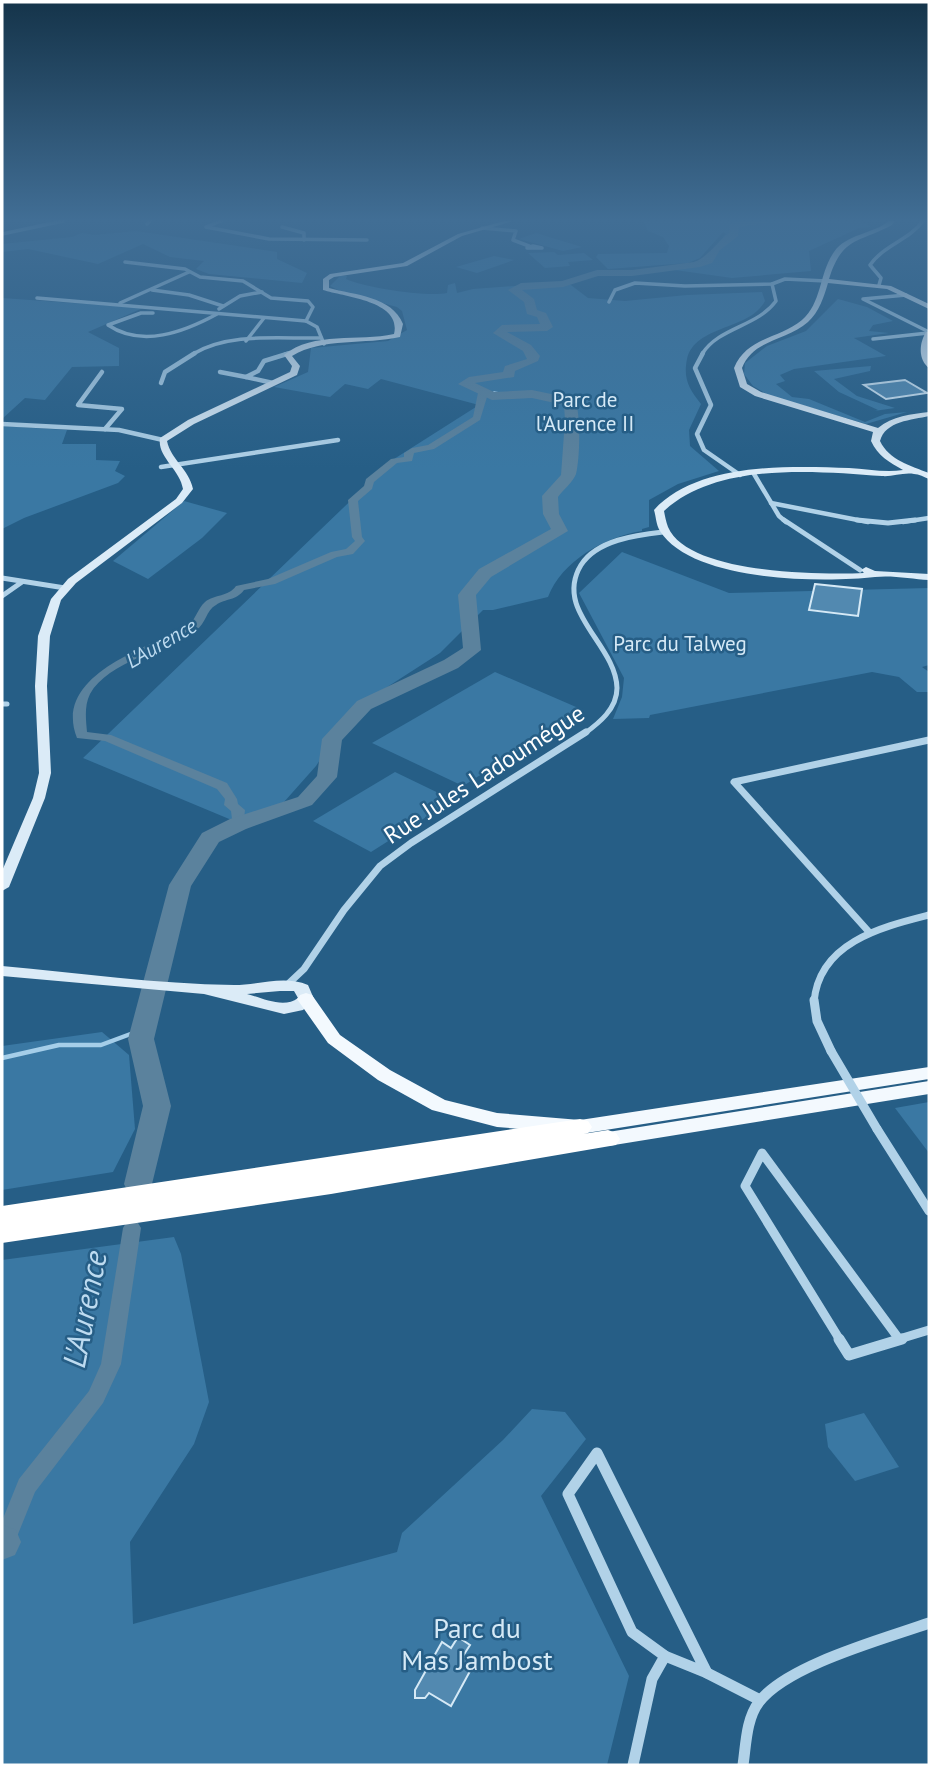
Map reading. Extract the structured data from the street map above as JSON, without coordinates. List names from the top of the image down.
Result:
{
  "streets": {
    "street": ["Rue Jules Ladoumégue"]
  },
  "water": ["L'Aurence"],
  "parks": ["Parc de l'Aurence II", "Parc du Talweg", "Parc du Mas Jambost"]
}
